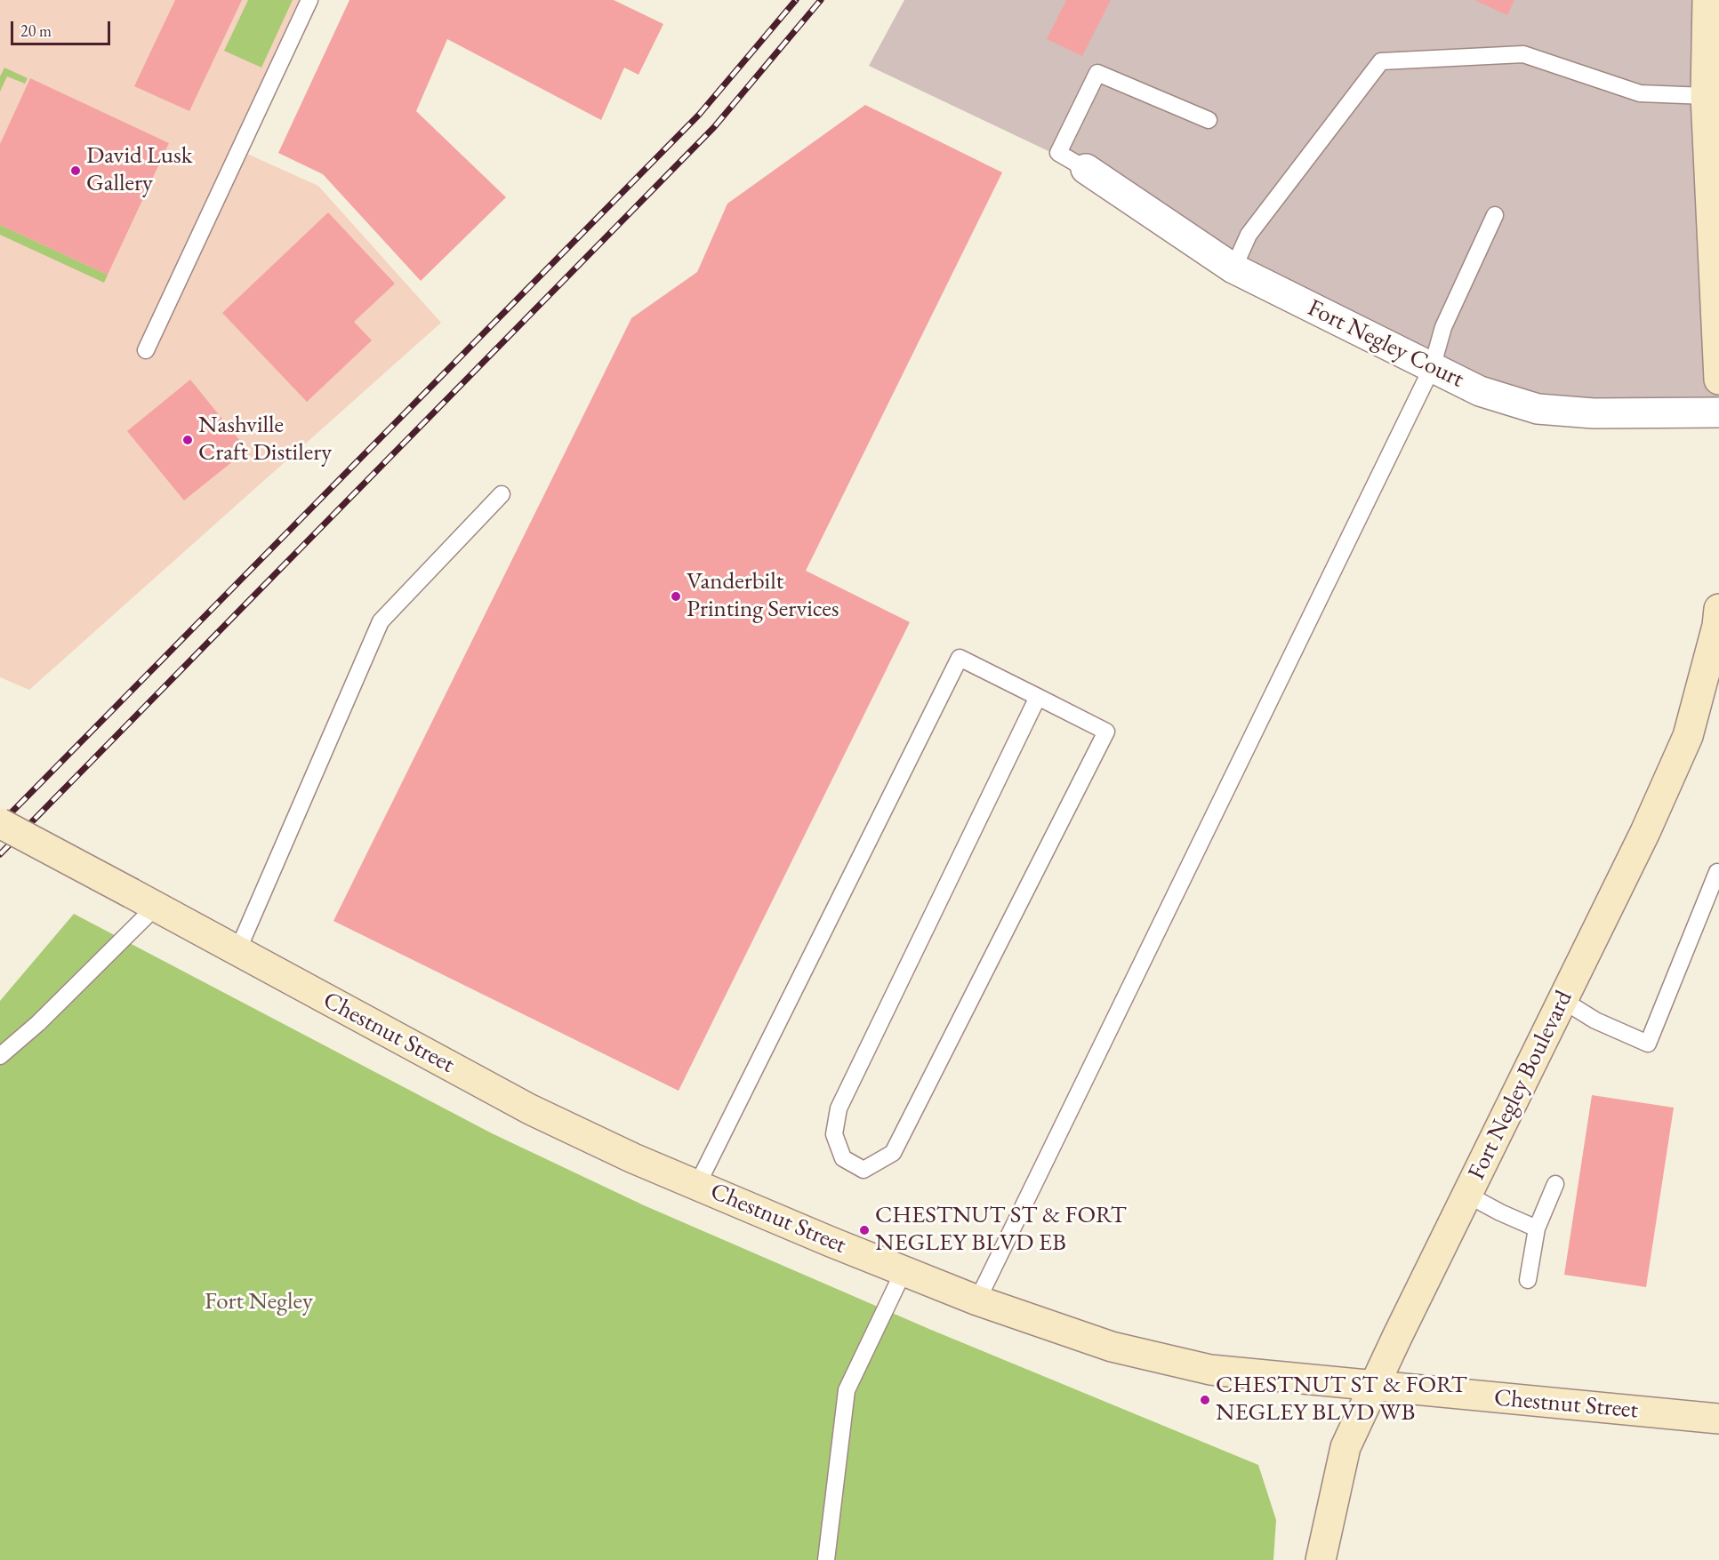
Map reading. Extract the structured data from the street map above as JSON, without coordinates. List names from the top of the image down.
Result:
{
  "streets": {
    "street": ["Fort Negley Court", "Chestnut Street", "Fort Negley Boulevard"]
  },
  "crossings": [
    ["Chestnut Street", "Fort Negley Boulevard"]
  ],
  "parks": ["Fort Negley"],
  "places": [
    "David Lusk Gallery",
    "Nashville Craft Distilery",
    "Vanderbilt Printing Services",
    "CHESTNUT ST & FORT NEGLEY BLVD EB",
    "CHESTNUT ST & FORT NEGLEY BLVD WB"
  ],
  "scale_bar": "20 m"
}
